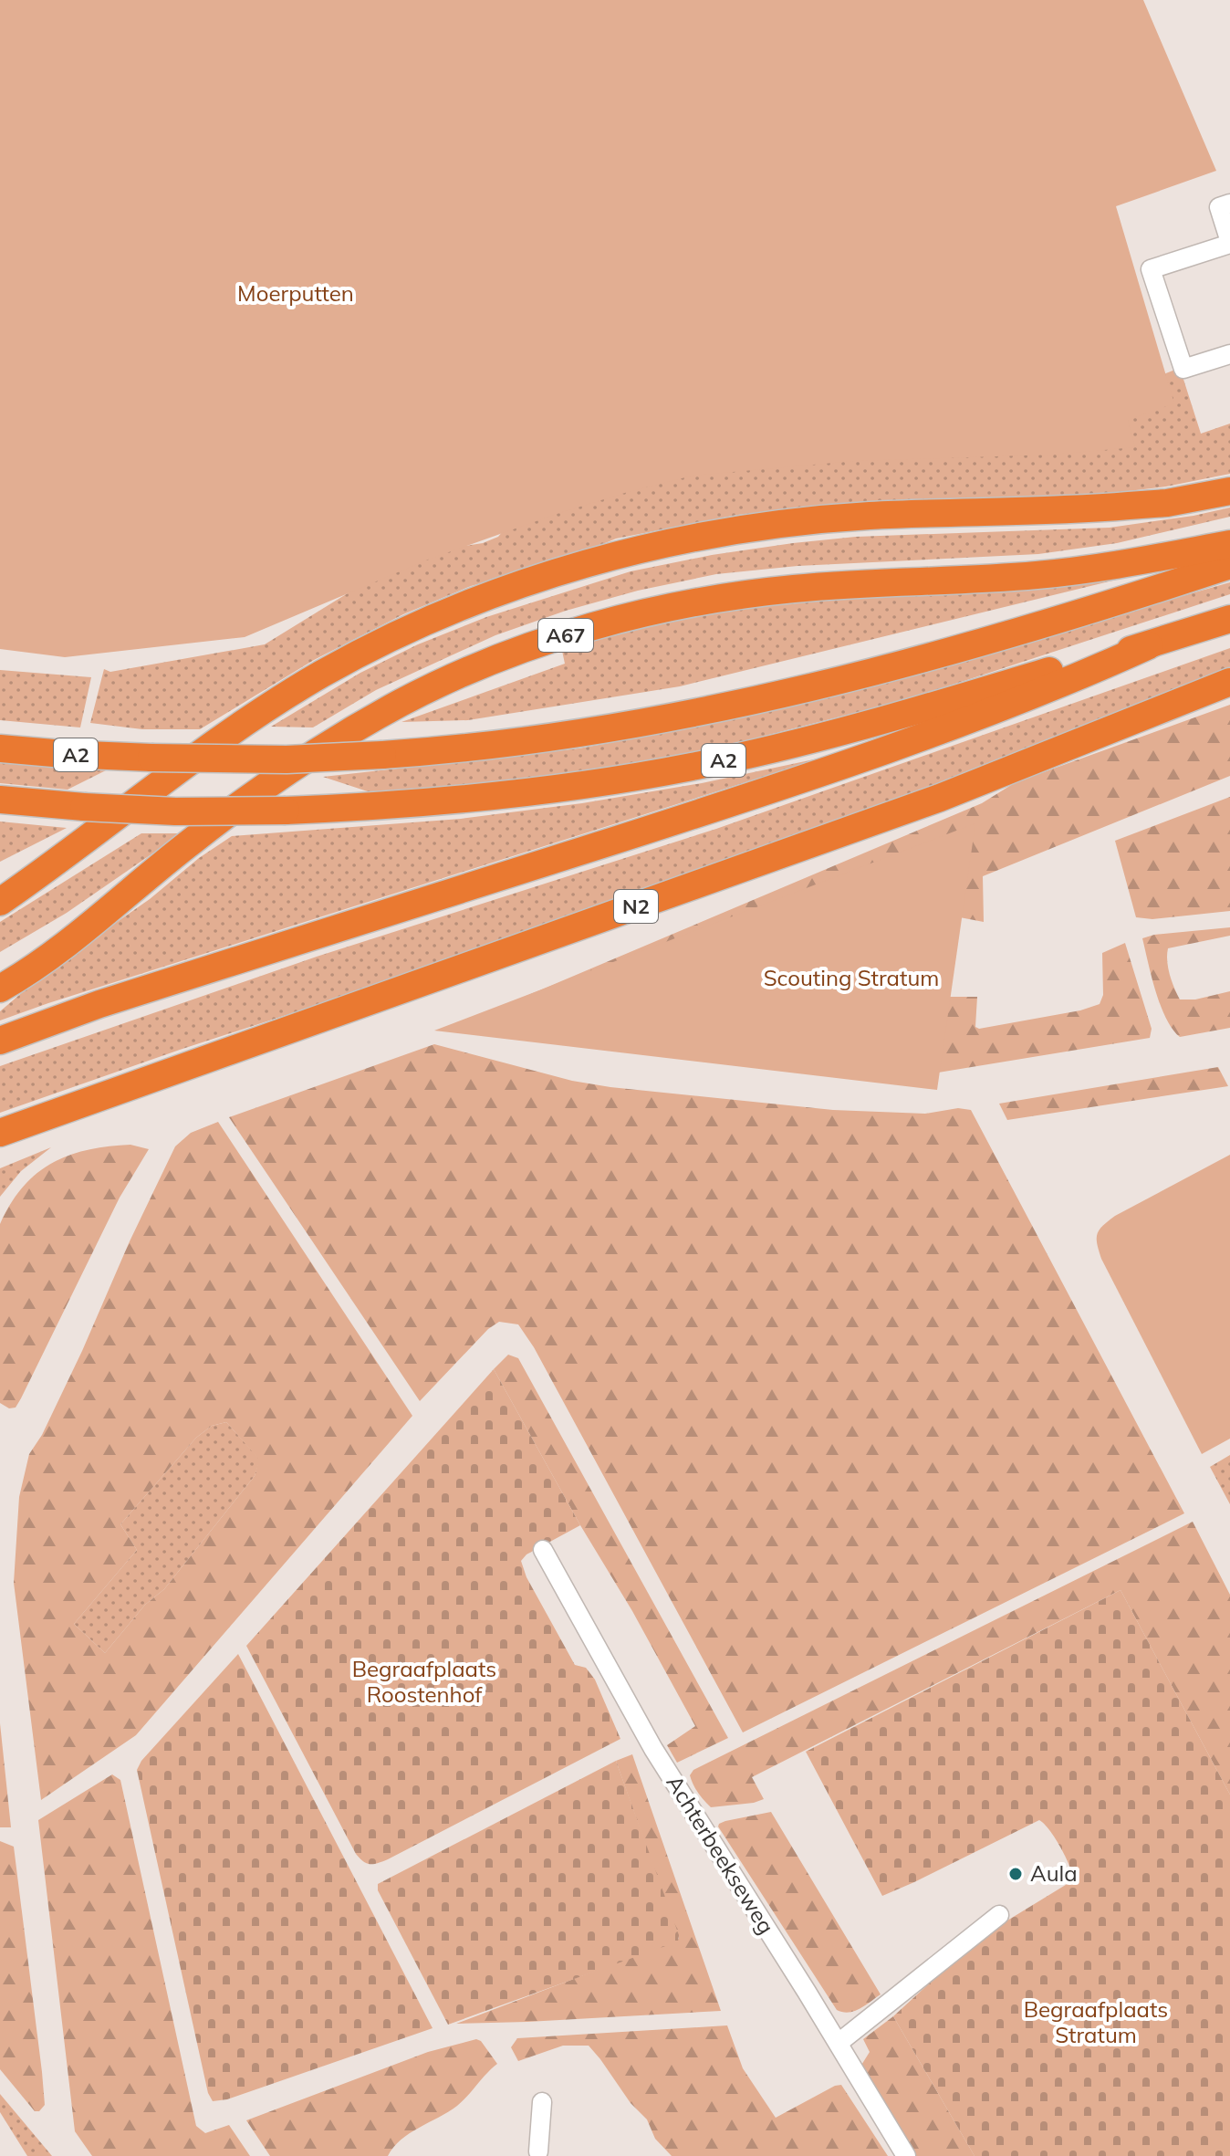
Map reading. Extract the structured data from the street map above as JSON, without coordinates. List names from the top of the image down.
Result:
{
  "streets": {
    "highway": ["A67", "A2", "N2"],
    "street": ["Achterbeekseweg"]
  },
  "parks": [
    "Moerputten",
    "Scouting Stratum",
    "Begraafplaats Roostenhof",
    "Begraafplaats Stratum"
  ],
  "places": ["Aula"]
}
